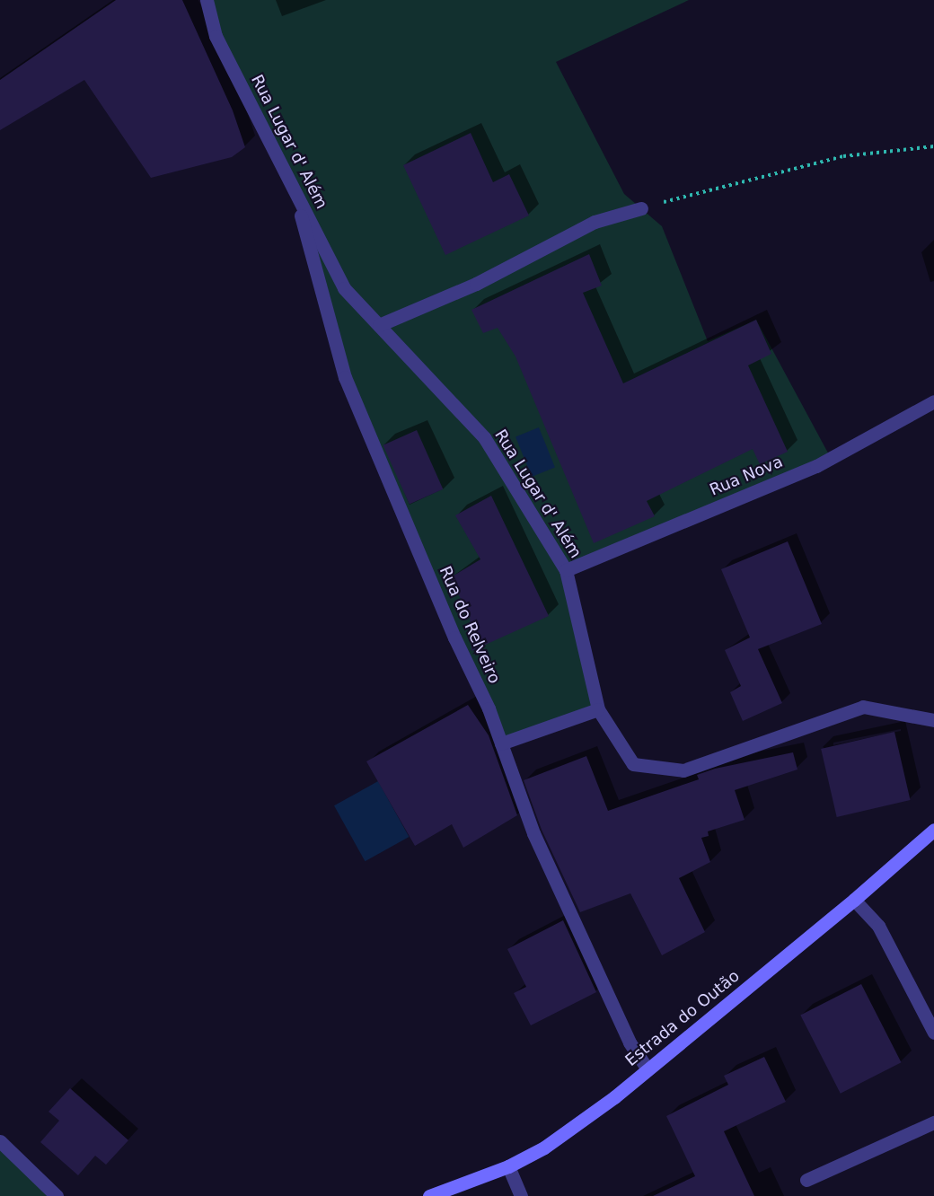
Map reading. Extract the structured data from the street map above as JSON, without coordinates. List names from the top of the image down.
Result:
{
  "streets": {
    "street": [
      "Rua Lugar d' Além",
      "Rua Nova",
      "Rua do Relveiro",
      "Estrada do Outão"
    ]
  },
  "crossings": [
    ["Rua Lugar d' Além", "Rua Nova"],
    ["Rua Lugar d' Além", "Rua do Relveiro"],
    ["Rua do Relveiro", "Estrada do Outão"]
  ]
}
